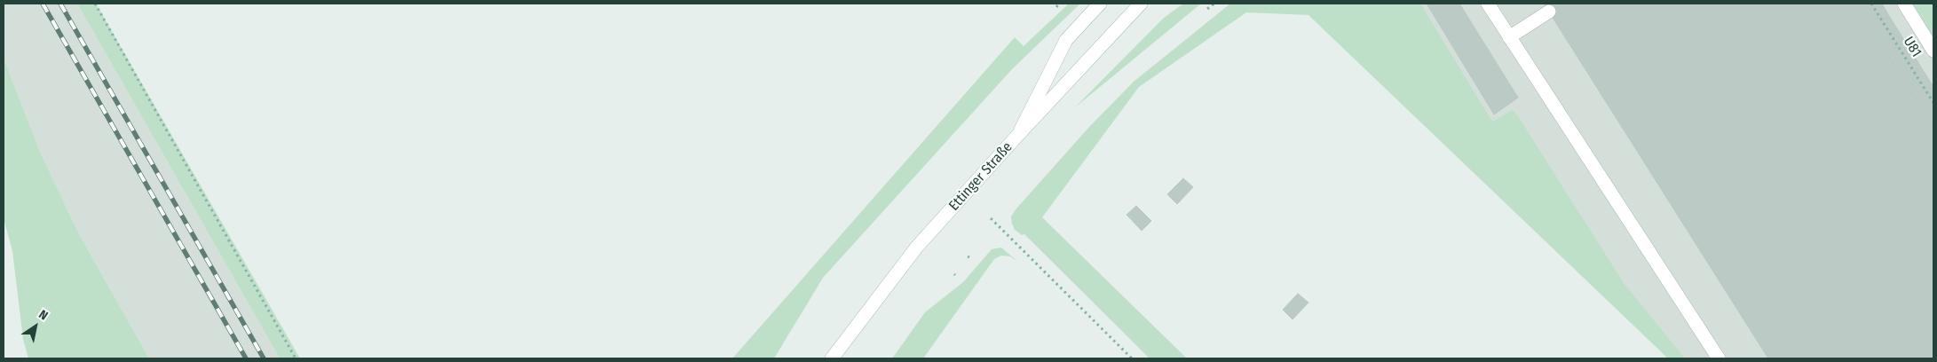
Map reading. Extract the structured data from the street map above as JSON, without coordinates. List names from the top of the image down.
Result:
{
  "streets": {
    "main road": ["Ettinger Straße"],
    "path": ["U81"]
  },
  "north": "top right"
}
